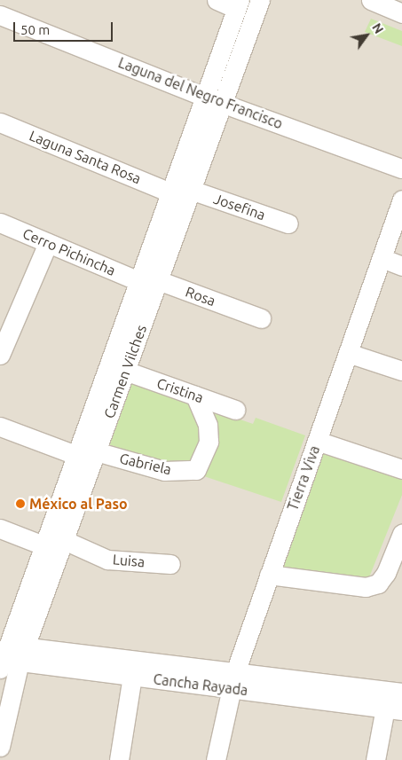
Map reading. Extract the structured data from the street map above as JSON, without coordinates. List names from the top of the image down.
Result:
{
  "streets": {
    "street": [
      "Laguna del Negro Francisco",
      "Laguna Santa Rosa",
      "Josefina",
      "Cerro Pichincha",
      "Rosa",
      "Carmen Vilches",
      "Cristina",
      "Gabriela",
      "Tierra Viva",
      "Luisa",
      "Cancha Rayada"
    ]
  },
  "crossings": [
    ["Laguna del Negro Francisco", "Carmen Vilches"],
    ["Laguna Santa Rosa", "Carmen Vilches"],
    ["Josefina", "Carmen Vilches"],
    ["Cerro Pichincha", "Rosa"],
    ["Cerro Pichincha", "Carmen Vilches"],
    ["Rosa", "Carmen Vilches"],
    ["Carmen Vilches", "Cristina"],
    ["Carmen Vilches", "Gabriela"],
    ["Carmen Vilches", "Luisa"],
    ["Carmen Vilches", "Cancha Rayada"],
    ["Cristina", "Gabriela"],
    ["Tierra Viva", "Cancha Rayada"]
  ],
  "places": ["México al Paso"],
  "scale_bar": "50 m",
  "north": "top right"
}
